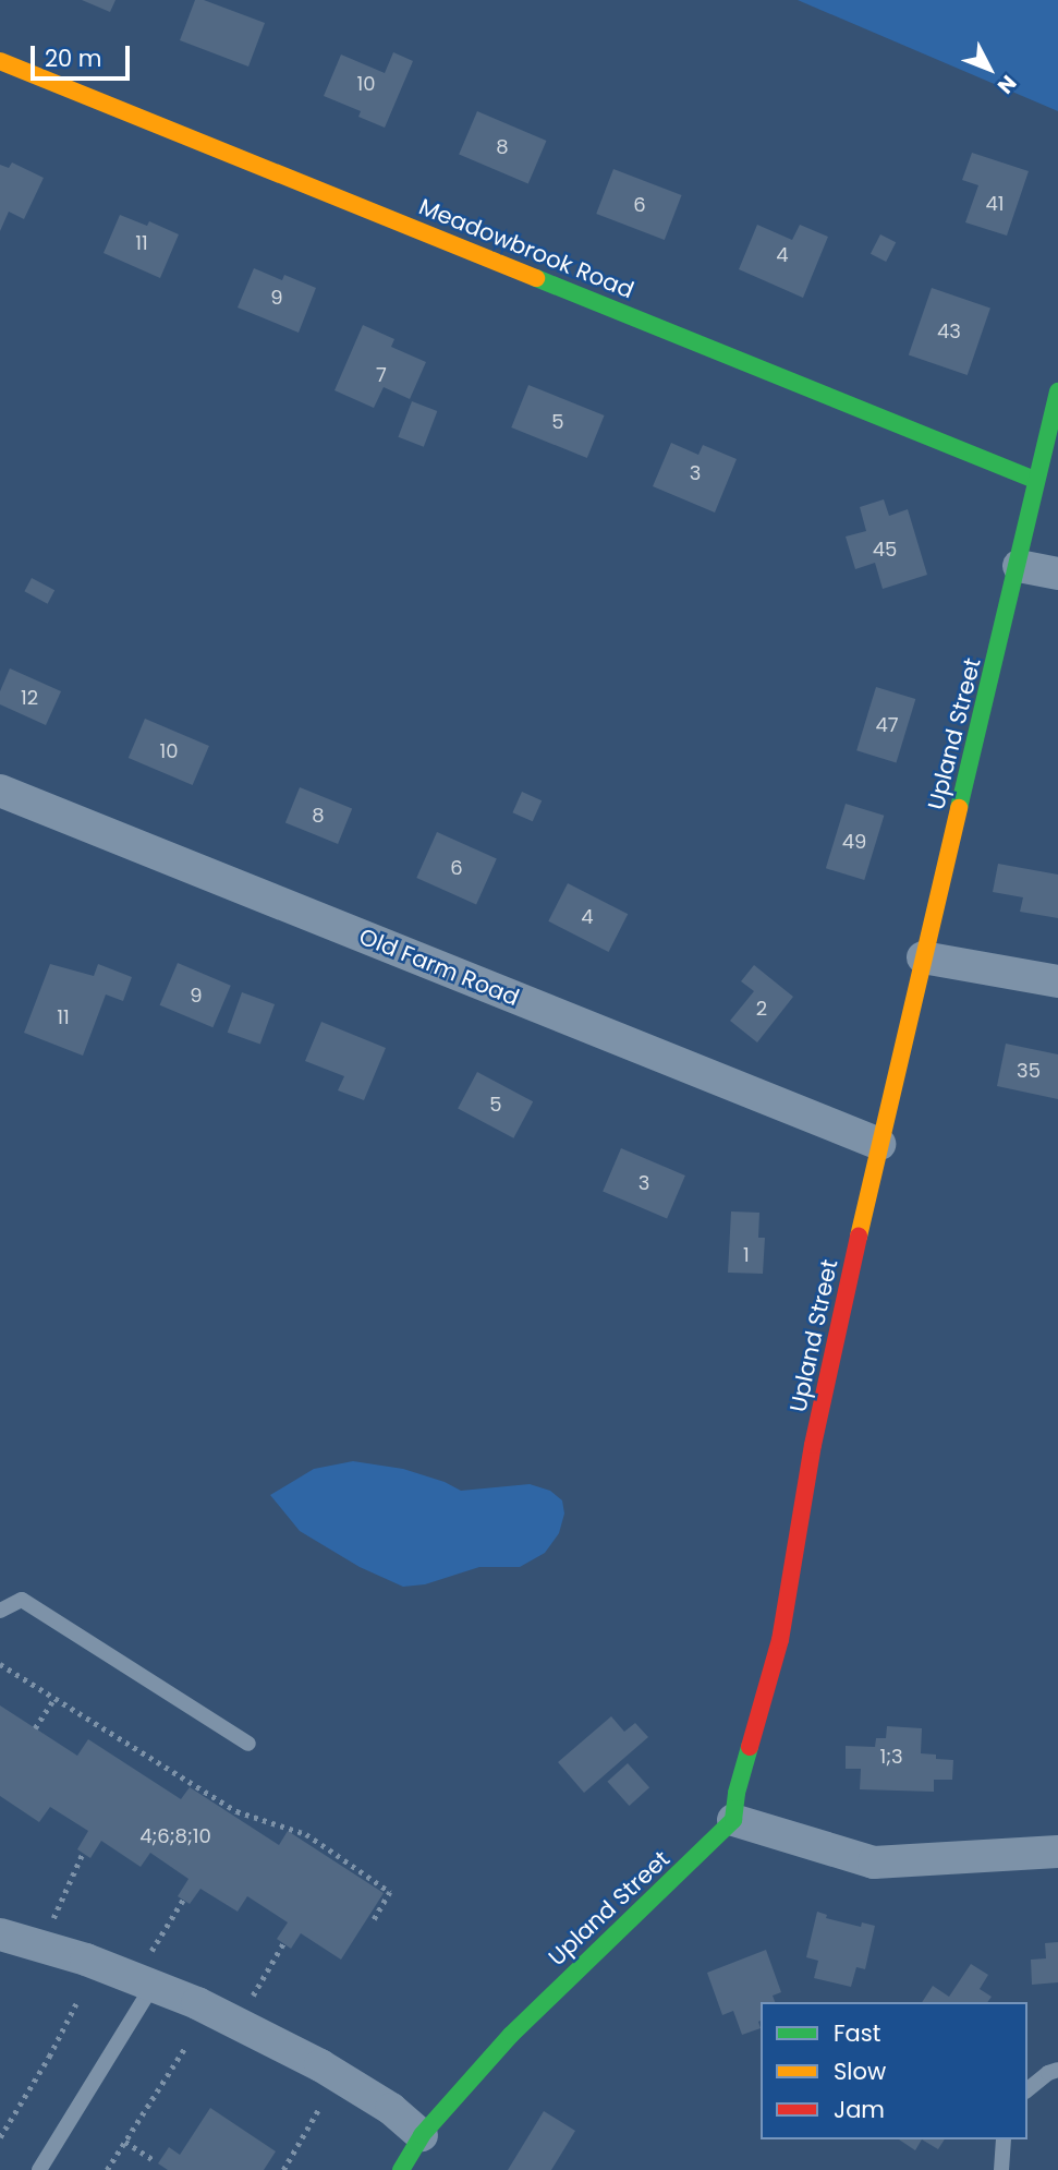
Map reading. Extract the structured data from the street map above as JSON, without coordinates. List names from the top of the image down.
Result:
{
  "streets": {
    "street": ["Meadowbrook Road", "Upland Street", "Old Farm Road"]
  },
  "crossings": [
    ["Meadowbrook Road", "Upland Street"],
    ["Upland Street", "Old Farm Road"]
  ],
  "house_numbers": [
    "10",
    "8",
    "41",
    "6",
    "11",
    "4",
    "9",
    "43",
    "7",
    "5",
    "3",
    "45",
    "12",
    "47",
    "10",
    "8",
    "49",
    "6",
    "4",
    "9",
    "2",
    "11",
    "35",
    "5",
    "3",
    "1",
    "1;3",
    "4;6;8;10"
  ],
  "legend": ["Fast", "Slow", "Jam"],
  "scale_bar": "20 m",
  "north": "bottom right"
}
